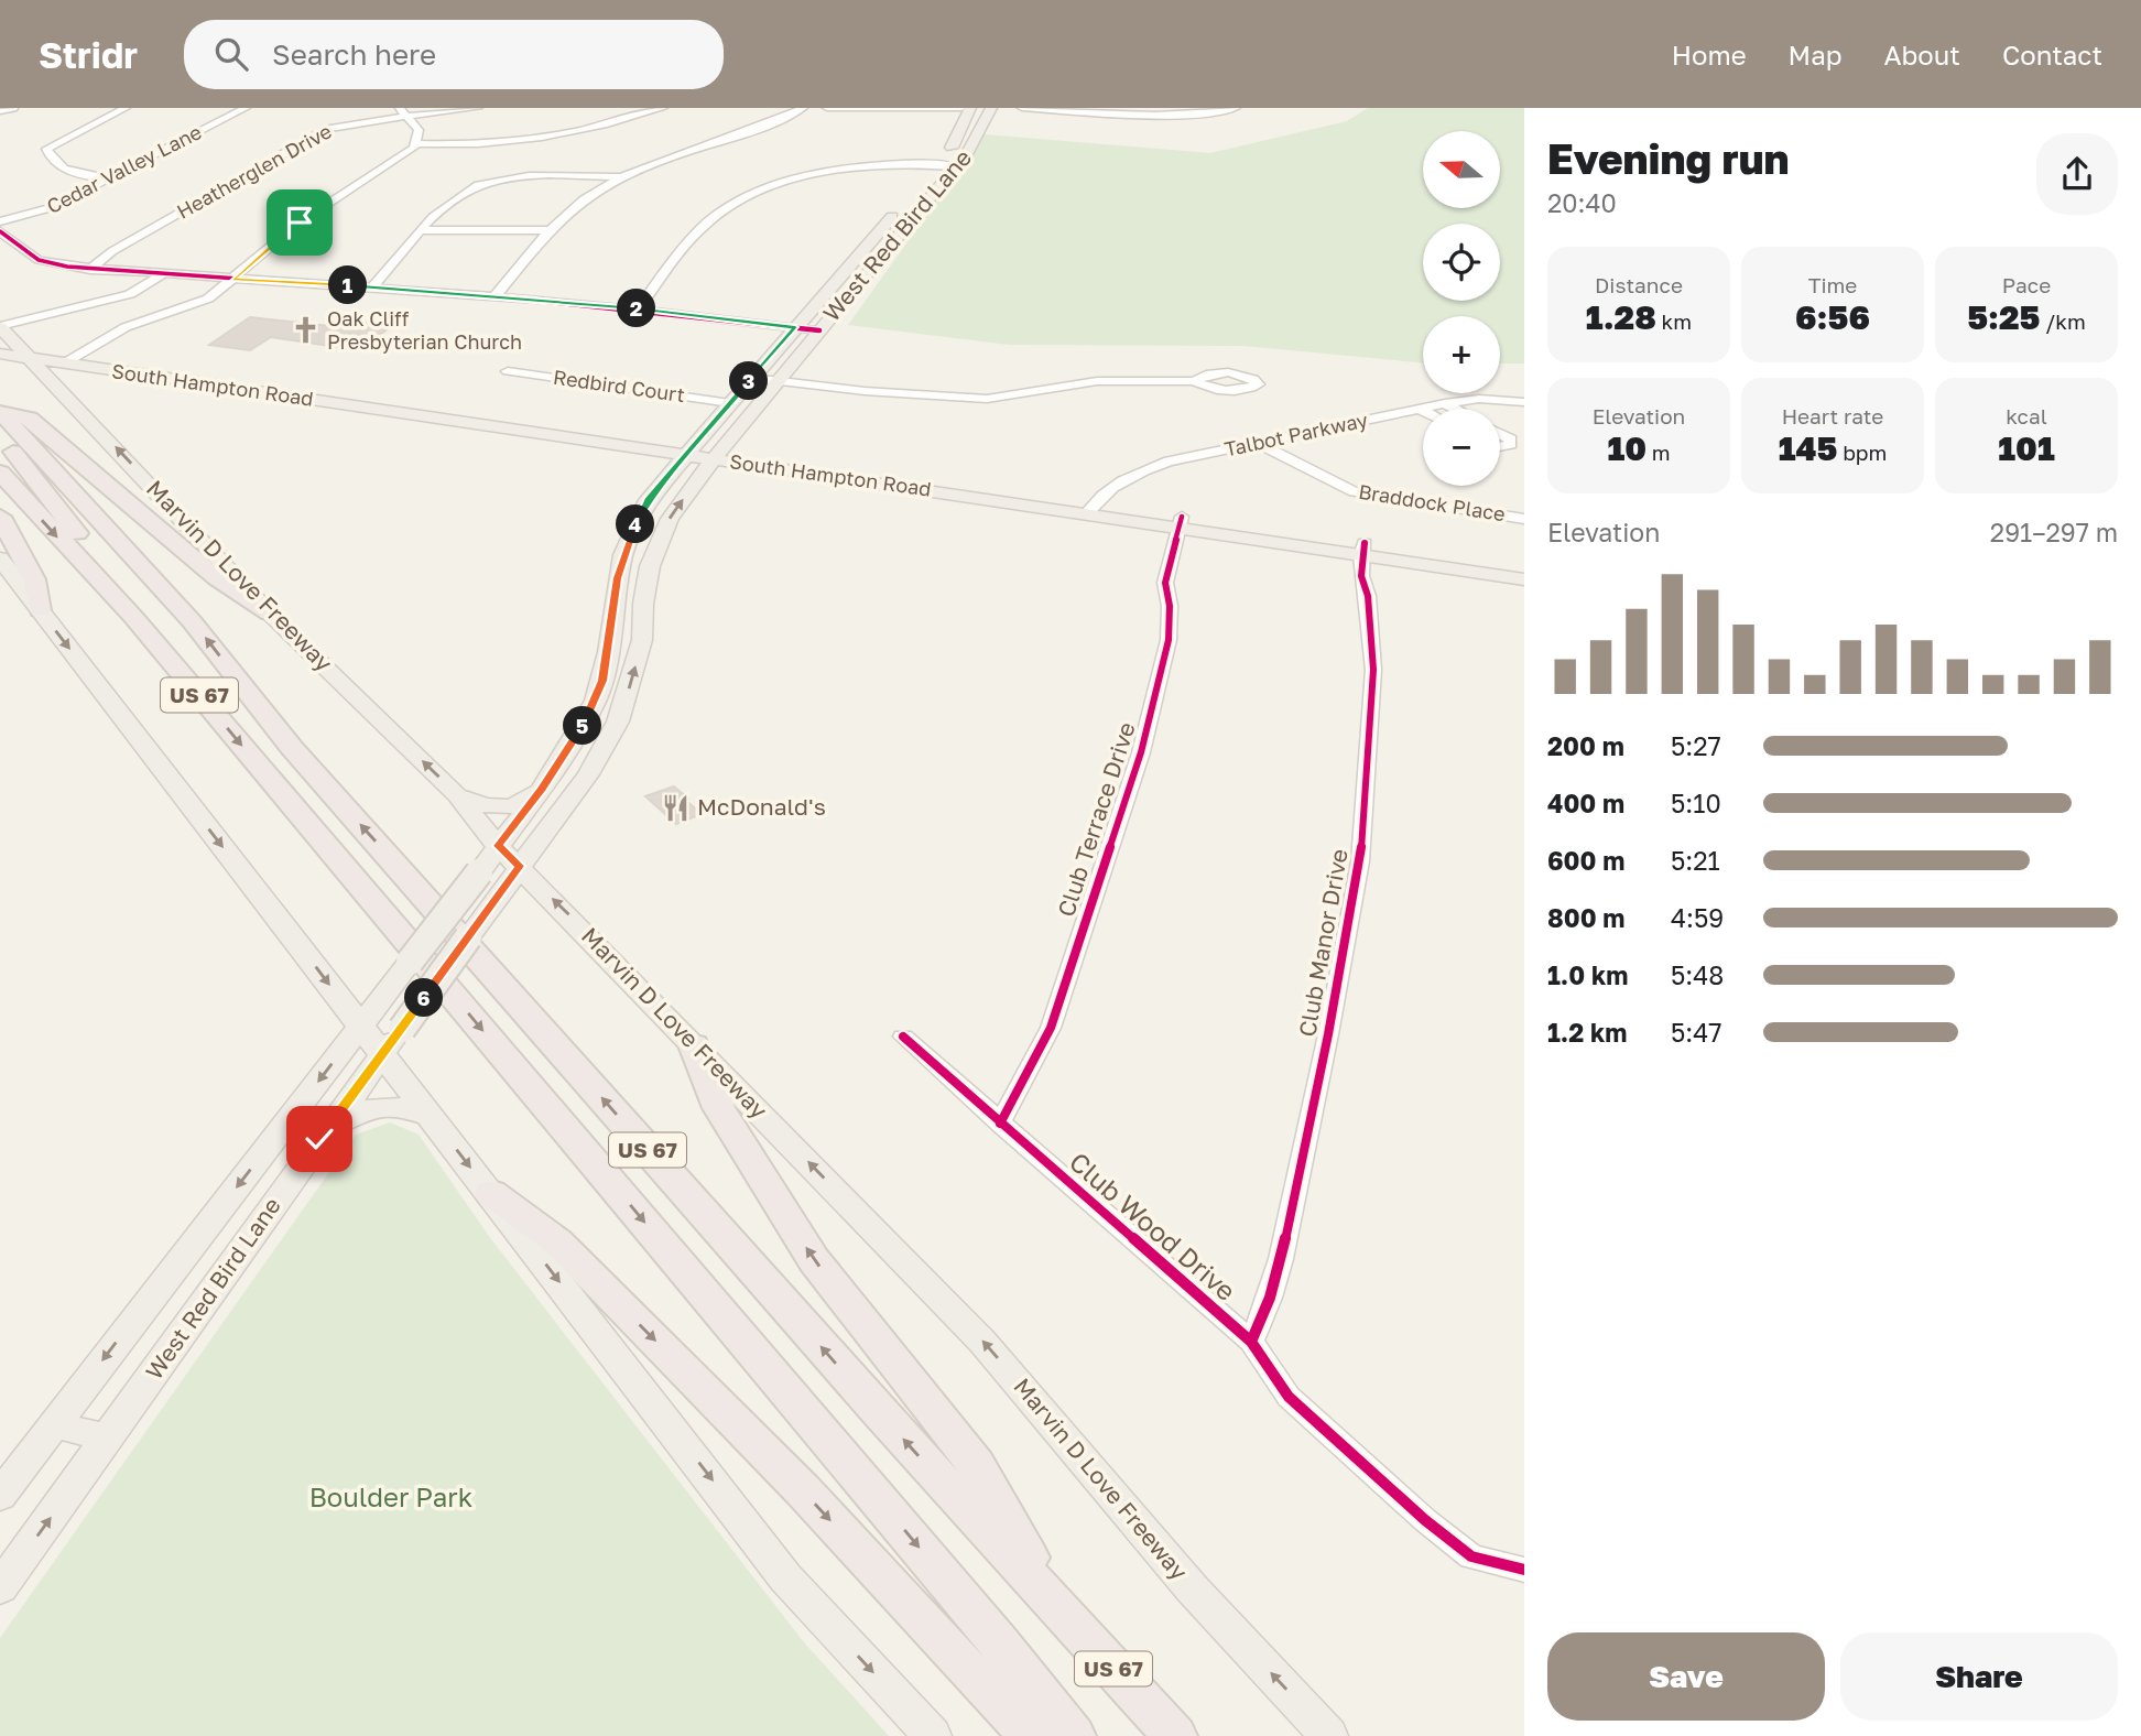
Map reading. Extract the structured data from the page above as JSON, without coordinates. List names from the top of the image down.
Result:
{
  "streets": {
    "highway": ["US 67"],
    "main road": ["West Red Bird Lane", "South Hampton Road", "Marvin D Love Freeway"],
    "street": [
      "Cedar Valley Lane",
      "Heatherglen Drive",
      "Redbird Court",
      "Talbot Parkway",
      "Braddock Place",
      "Club Terrace Drive",
      "Club Manor Drive",
      "Club Wood Drive"
    ]
  },
  "crossings": [
    ["West Red Bird Lane", "South Hampton Road"],
    ["West Red Bird Lane", "Redbird Court"],
    ["West Red Bird Lane", "Marvin D Love Freeway"],
    ["South Hampton Road", "Talbot Parkway"],
    ["South Hampton Road", "Marvin D Love Freeway"],
    ["South Hampton Road", "Club Terrace Drive"],
    ["South Hampton Road", "Club Manor Drive"],
    ["Talbot Parkway", "Braddock Place"],
    ["Club Terrace Drive", "Club Wood Drive"],
    ["Club Manor Drive", "Club Wood Drive"]
  ],
  "one_way": ["Marvin D Love Freeway"],
  "parks": ["Boulder Park"],
  "places": {
    "church": ["Oak Cliff Presbyterian Church"],
    "restaurant": ["McDonald's"]
  },
  "north": "left",
  "page": {
    "header": "Stridr",
    "search": "Search here",
    "nav": [
      "Home",
      "Map",
      "About",
      "Contact"
    ],
    "heading": ["Evening run", "20:40"],
    "map_buttons": ["+", "−"],
    "stats": [
      ["Distance", "1.28 km"],
      ["Time", "6:56"],
      ["Pace", "5:25 /km"],
      ["Elevation", "10 m"],
      ["Heart rate", "145 bpm"],
      ["kcal", "101"]
    ],
    "pins": [
      "1",
      "2",
      "3",
      "4",
      "5",
      "6"
    ],
    "chart": ["Elevation", "291–297 m"],
    "list": [
      {
        "name": "200 m",
        "note": "5:27"
      },
      {
        "name": "400 m",
        "note": "5:10"
      },
      {
        "name": "600 m",
        "note": "5:21"
      },
      {
        "name": "800 m",
        "note": "4:59"
      },
      {
        "name": "1.0 km",
        "note": "5:48"
      },
      {
        "name": "1.2 km",
        "note": "5:47"
      }
    ],
    "buttons": ["Save", "Share"]
  }
}
